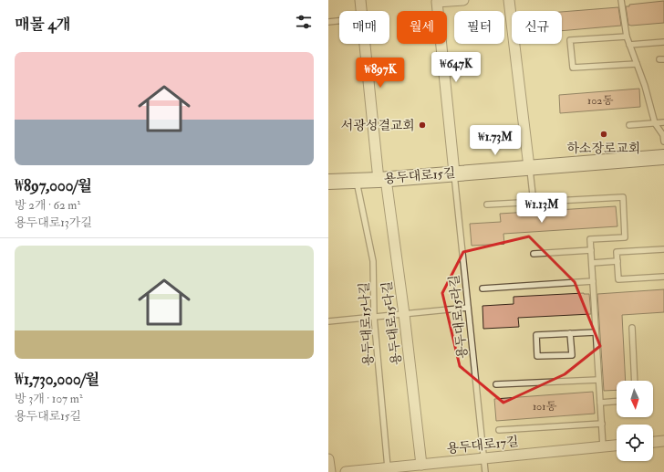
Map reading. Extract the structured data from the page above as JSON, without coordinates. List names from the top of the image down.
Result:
{
  "streets": {
    "street": ["용두대로15길", "용두대로15다길", "용두대로17길"],
    "lane": ["용두대로15라길", "용두대로15나길"]
  },
  "crossings": [
    ["용두대로15길", "용두대로15라길"],
    ["용두대로15길", "용두대로15다길"],
    ["용두대로15길", "용두대로15나길"],
    ["용두대로15라길", "용두대로17길"],
    ["용두대로15다길", "용두대로17길"],
    ["용두대로15나길", "용두대로17길"]
  ],
  "places": ["서광성결교회", "하소장로교회"],
  "house_numbers": ["102동", "101동"],
  "north": "bottom",
  "page": {
    "heading": "매물 4개",
    "chip": [
      "매매",
      "월세",
      "필터",
      "신규"
    ],
    "list": [
      {
        "name": "₩897,000/월",
        "note": "방 2개 · 62 m² · 용두대로13가길"
      },
      {
        "name": "₩1,730,000/월",
        "note": "방 3개 · 107 m² · 용두대로15길"
      }
    ],
    "price": [
      "₩647K",
      "₩897K",
      "₩1.73M",
      "₩1.13M"
    ]
  }
}
